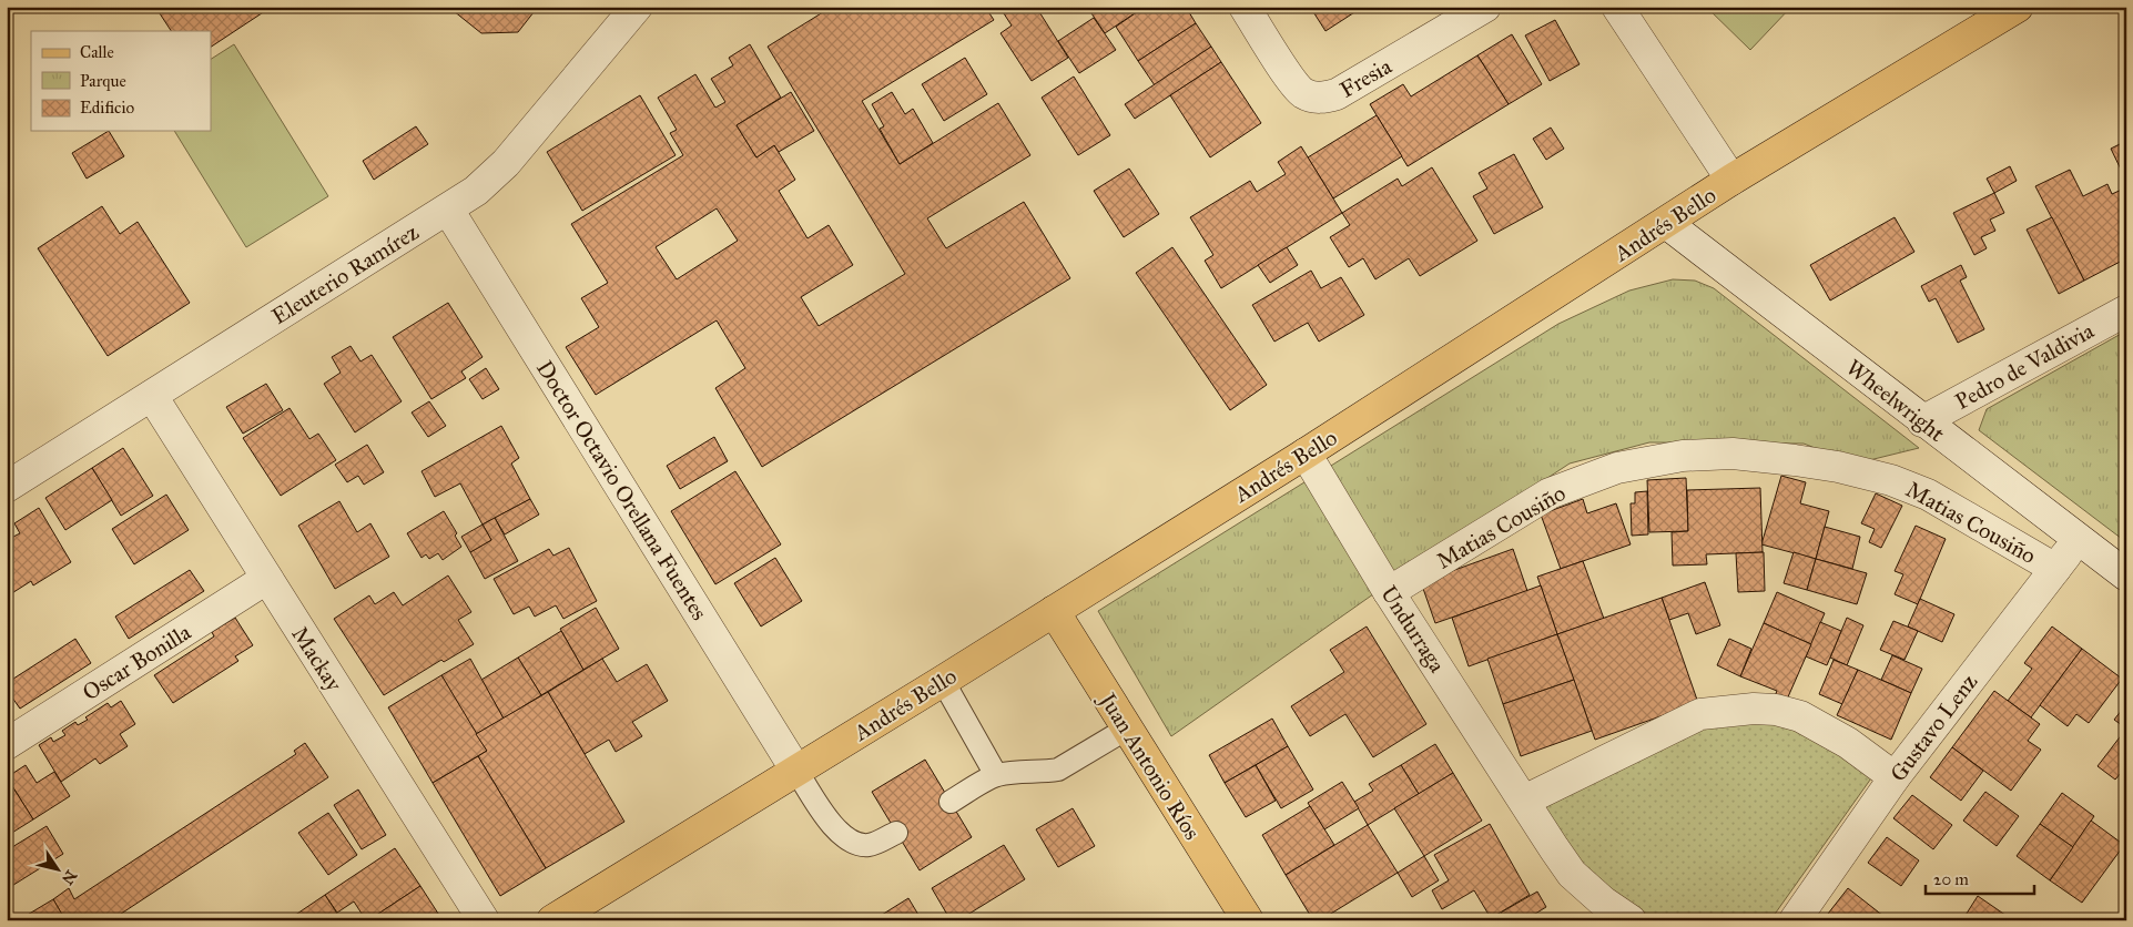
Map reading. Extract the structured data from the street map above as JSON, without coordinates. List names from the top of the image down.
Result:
{
  "streets": {
    "main road": ["Andrés Bello", "Juan Antonio Ríos"],
    "street": [
      "Fresia",
      "Eleuterio Ramírez",
      "Pedro de Valdivia",
      "Wheelwright",
      "Doctor Octavio Orellana Fuentes",
      "Matias Cousiño",
      "Undurraga",
      "Mackay",
      "Oscar Bonilla",
      "Gustavo Lenz"
    ]
  },
  "crossings": [
    ["Andrés Bello", "Wheelwright"],
    ["Andrés Bello", "Doctor Octavio Orellana Fuentes"],
    ["Andrés Bello", "Undurraga"],
    ["Andrés Bello", "Juan Antonio Ríos"],
    ["Eleuterio Ramírez", "Doctor Octavio Orellana Fuentes"],
    ["Eleuterio Ramírez", "Mackay"],
    ["Pedro de Valdivia", "Wheelwright"],
    ["Wheelwright", "Gustavo Lenz"],
    ["Matias Cousiño", "Undurraga"],
    ["Matias Cousiño", "Gustavo Lenz"],
    ["Mackay", "Oscar Bonilla"]
  ],
  "legend": ["Calle", "Parque", "Edificio"],
  "scale_bar": "20 m",
  "north": "bottom right"
}
